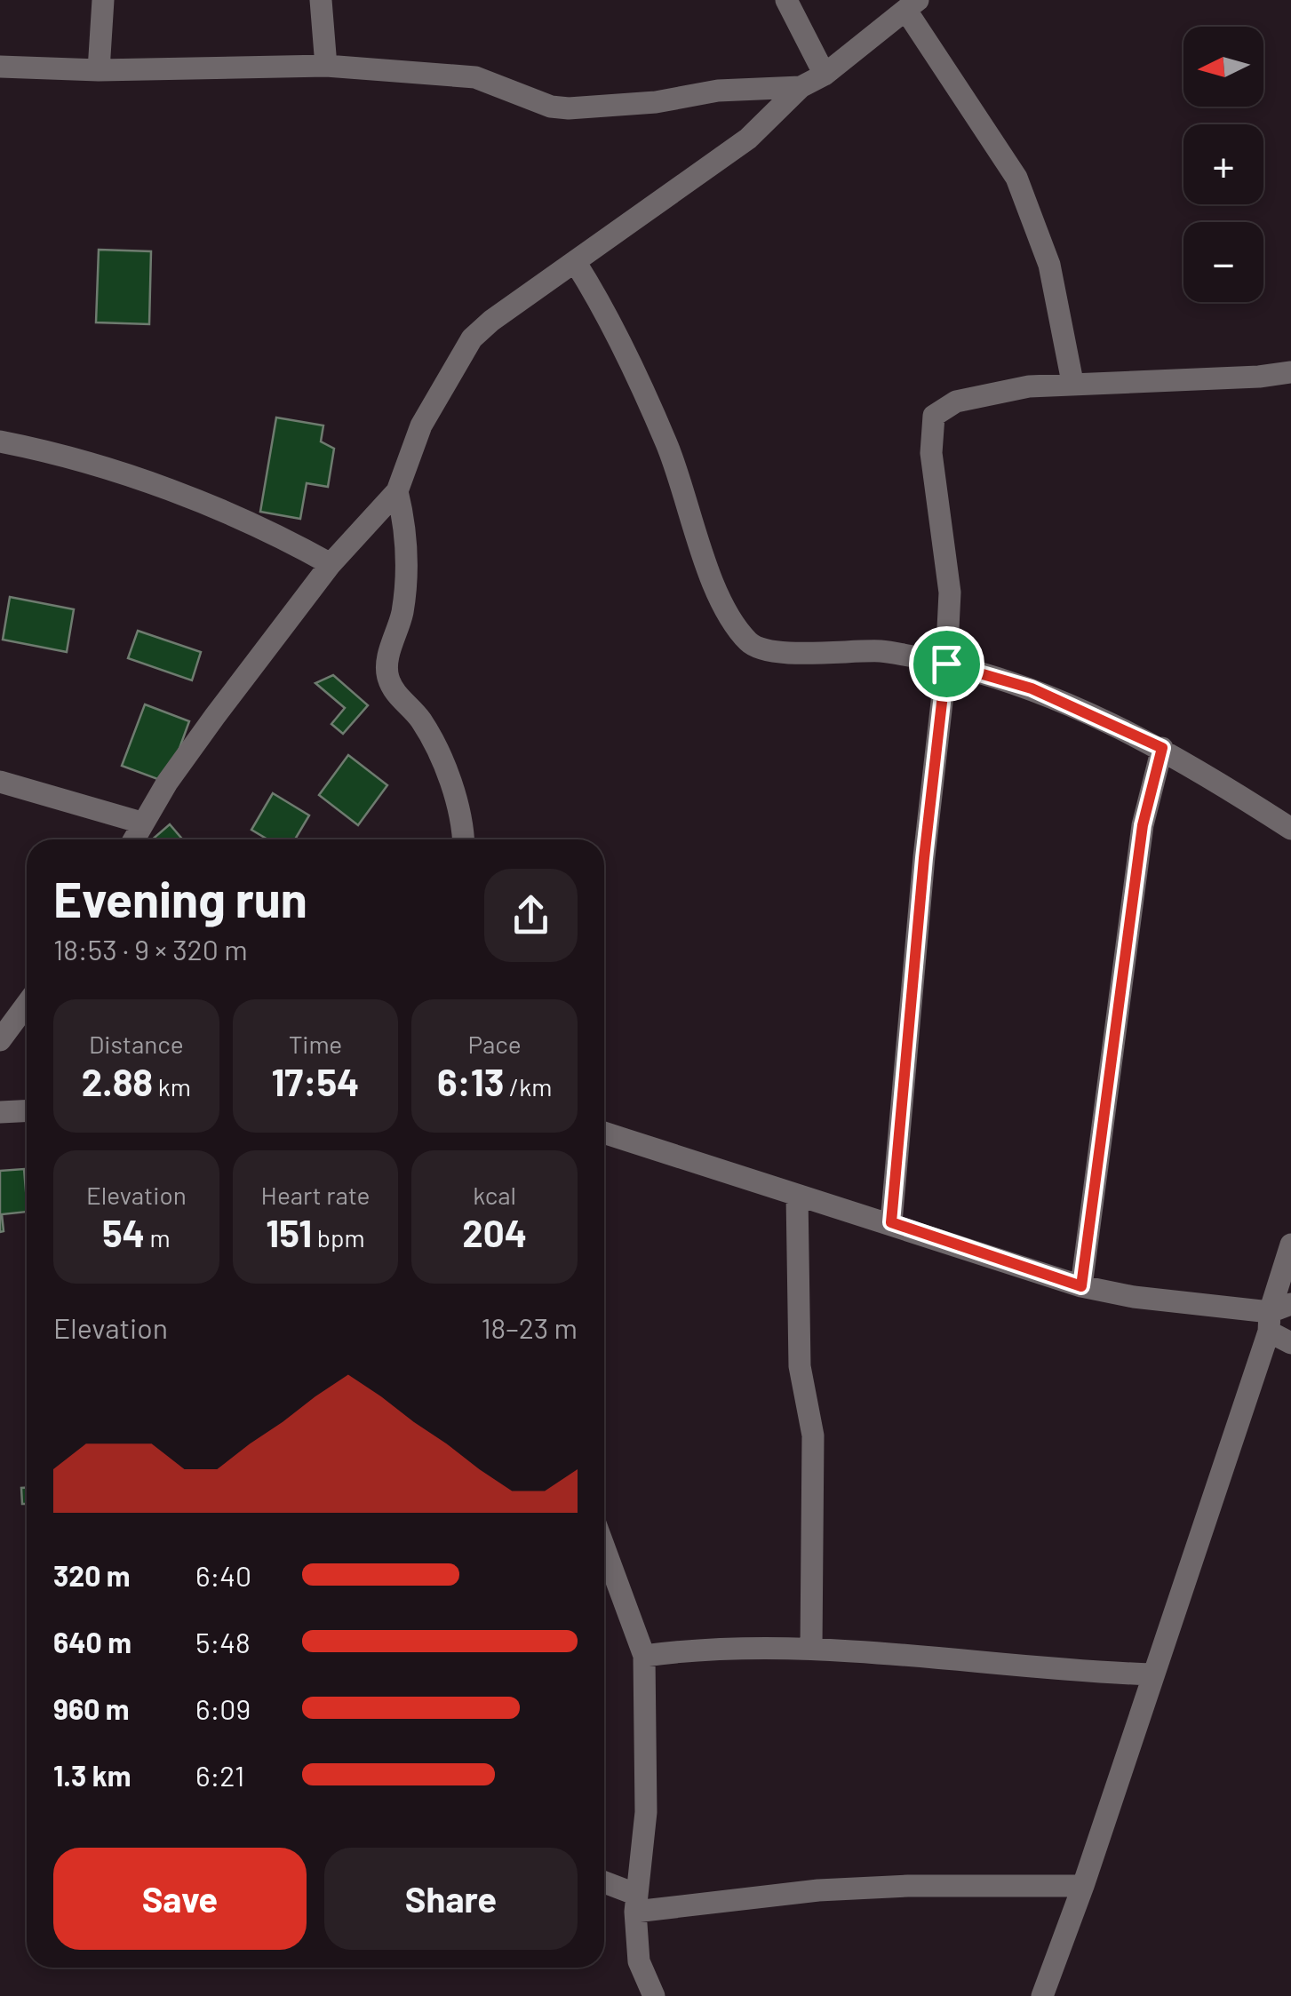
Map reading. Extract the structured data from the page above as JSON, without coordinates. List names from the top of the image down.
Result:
{
  "north": "left",
  "page": {
    "map_buttons": ["+", "−"],
    "heading": ["Evening run", "18:53 · 9 × 320 m"],
    "stats": [
      ["Distance", "2.88 km"],
      ["Time", "17:54"],
      ["Pace", "6:13 /km"],
      ["Elevation", "54 m"],
      ["Heart rate", "151 bpm"],
      ["kcal", "204"]
    ],
    "chart": ["Elevation", "18–23 m"],
    "list": [
      {
        "name": "320 m",
        "note": "6:40"
      },
      {
        "name": "640 m",
        "note": "5:48"
      },
      {
        "name": "960 m",
        "note": "6:09"
      },
      {
        "name": "1.3 km",
        "note": "6:21"
      }
    ],
    "buttons": ["Save", "Share"]
  }
}
